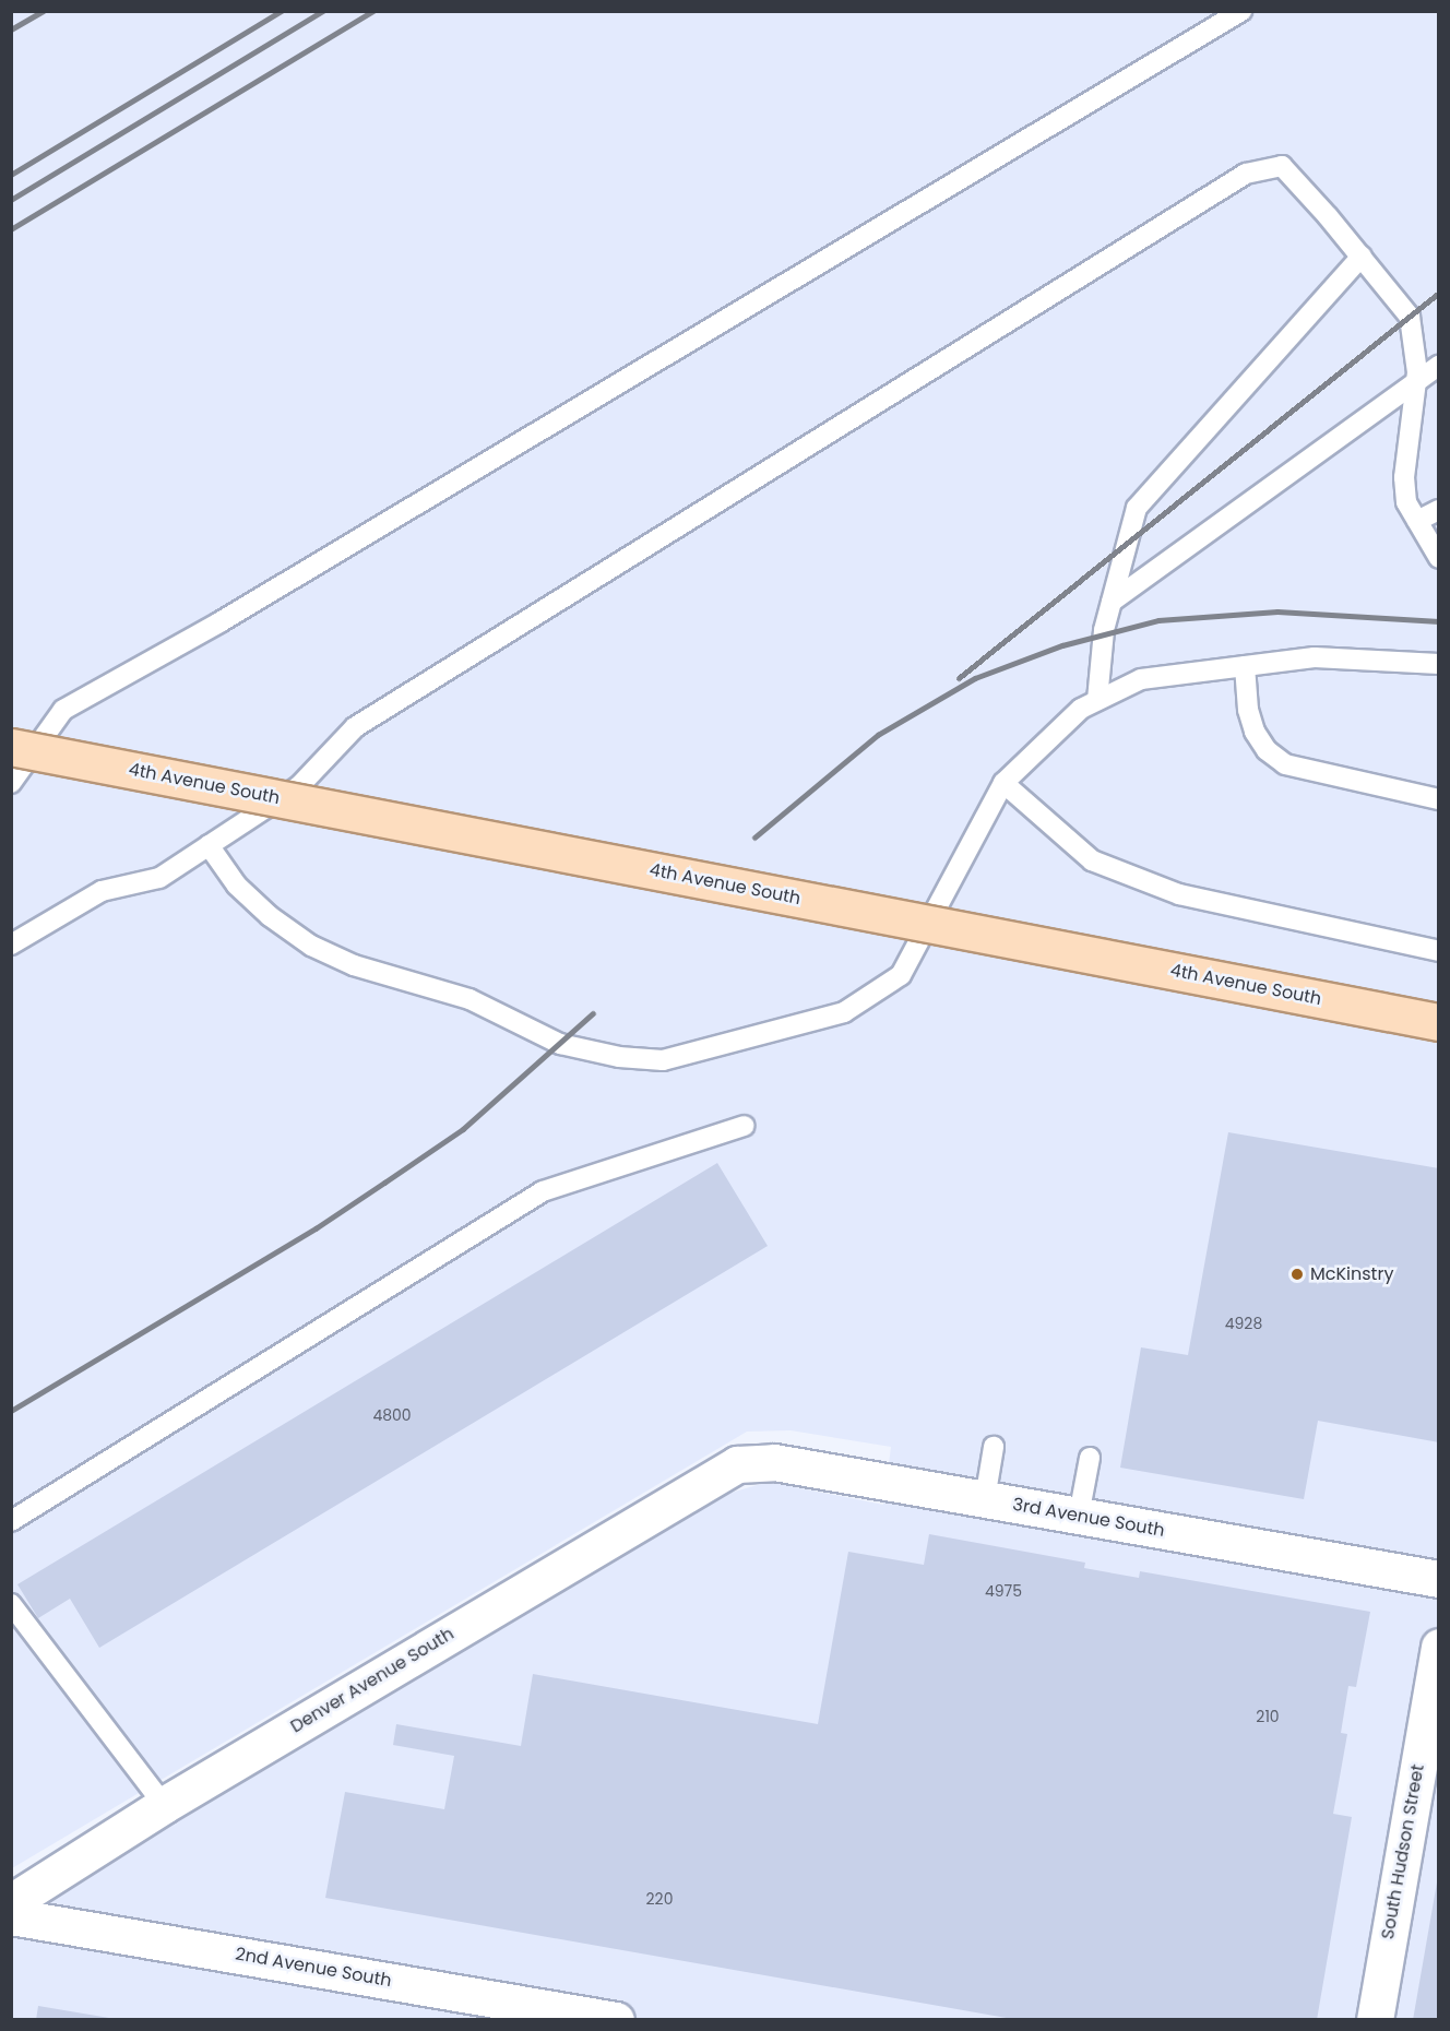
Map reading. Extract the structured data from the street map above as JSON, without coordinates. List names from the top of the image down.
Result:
{
  "streets": {
    "main road": ["4th Avenue South"],
    "street": [
      "3rd Avenue South",
      "Denver Avenue South",
      "South Hudson Street",
      "2nd Avenue South"
    ]
  },
  "crossings": [
    ["3rd Avenue South", "Denver Avenue South"]
  ],
  "places": ["McKinstry"],
  "house_numbers": [
    "4928",
    "4800",
    "4975",
    "210",
    "220"
  ]
}
